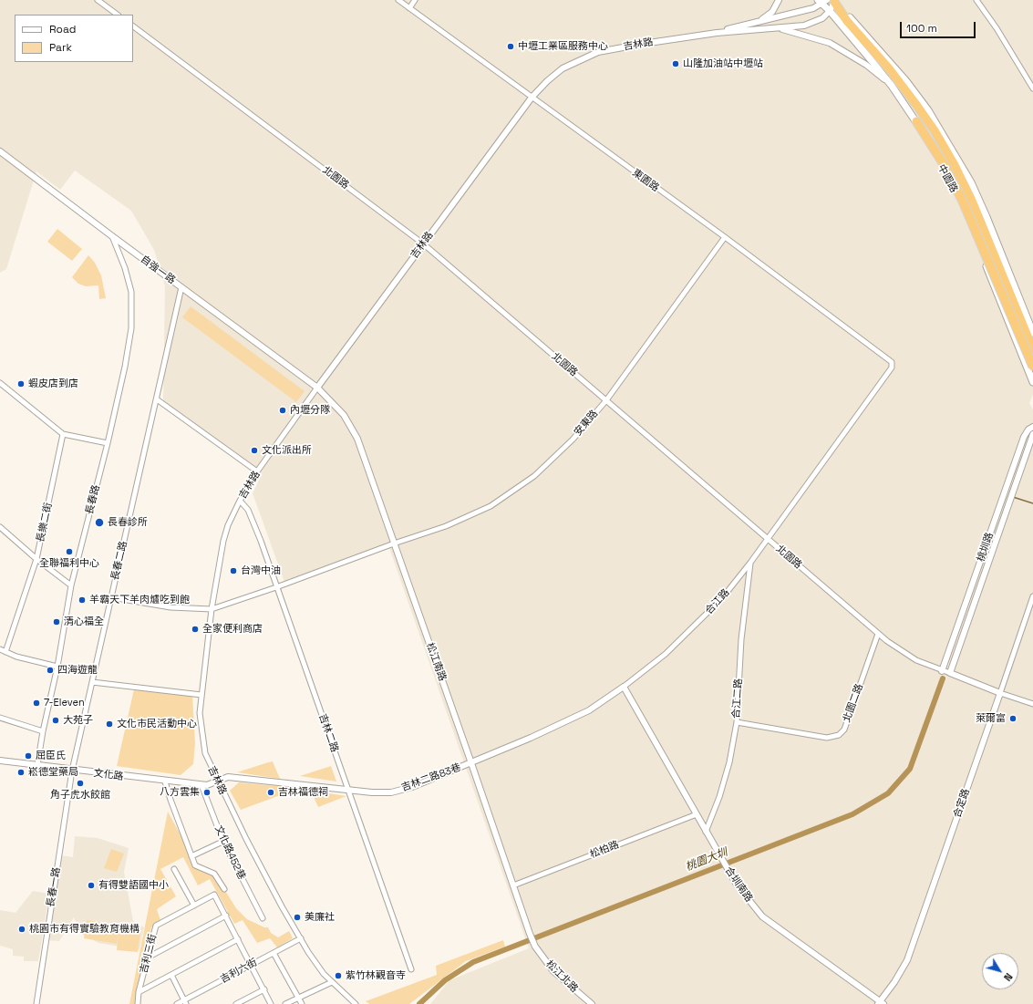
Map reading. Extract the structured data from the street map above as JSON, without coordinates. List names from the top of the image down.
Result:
{
  "streets": {
    "main road": ["中園路"],
    "street": [
      "吉林路",
      "北園路",
      "東園路",
      "自強一路",
      "安東路",
      "長春路",
      "長樂二街",
      "桃圳路",
      "長春二路",
      "合江路",
      "松江南路",
      "合江二路",
      "北園二路",
      "吉林二路",
      "文化路",
      "吉林二路83巷",
      "合定路",
      "松柏路",
      "文化路452巷",
      "合圳南路",
      "長春一路",
      "吉利三街",
      "吉利六街",
      "松江北路"
    ]
  },
  "crossings": [
    ["吉林路", "北園路"],
    ["吉林路", "中園路"],
    ["吉林路", "東園路"],
    ["吉林路", "自強一路"],
    ["吉林路", "安東路"],
    ["吉林路", "松江南路"],
    ["吉林路", "吉林二路"],
    ["吉林路", "文化路"],
    ["吉林路", "吉林二路83巷"],
    ["吉林路", "吉利六街"],
    ["北園路", "安東路"],
    ["北園路", "桃圳路"],
    ["北園路", "合江路"],
    ["北園路", "北園二路"],
    ["北園路", "合定路"],
    ["東園路", "安東路"],
    ["東園路", "合江路"],
    ["自強一路", "長春路"],
    ["自強一路", "長春二路"],
    ["自強一路", "松江南路"],
    ["安東路", "松江南路"],
    ["安東路", "吉林二路"],
    ["長春路", "文化路"],
    ["長春二路", "文化路"],
    ["長春二路", "長春一路"],
    ["合江路", "松江南路"],
    ["合江路", "合江二路"],
    ["合江路", "吉林二路83巷"],
    ["合江路", "合圳南路"],
    ["松江南路", "吉林二路83巷"],
    ["松江南路", "松柏路"],
    ["松江南路", "松江北路"],
    ["合江二路", "北園二路"],
    ["合江二路", "合圳南路"],
    ["吉林二路", "吉林二路83巷"],
    ["文化路", "吉林二路83巷"],
    ["文化路", "文化路452巷"],
    ["文化路", "長春一路"],
    ["合定路", "合圳南路"],
    ["松柏路", "合圳南路"]
  ],
  "water": ["桃園大圳"],
  "places": [
    "中壢工業區服務中心",
    "山隆加油站中壢站",
    "蝦皮店到店",
    "內壢分隊",
    "文化派出所",
    "長春診所",
    "全聯福利中心",
    "台灣中油",
    "羊霸天下羊肉爐吃到飽",
    "清心福全",
    "全家便利商店",
    "四海遊龍",
    "7-Eleven",
    "萊爾富",
    "大苑子",
    "文化市民活動中心",
    "屈臣氏",
    "崧德堂藥局",
    "角子虎水餃館",
    "八方雲集",
    "吉林福德祠",
    "有得雙語國中小",
    "美廉社",
    "桃園市有得實驗教育機構",
    "紫竹林觀音寺"
  ],
  "legend": ["Road", "Park"],
  "scale_bar": "100 m",
  "north": "bottom right"
}
